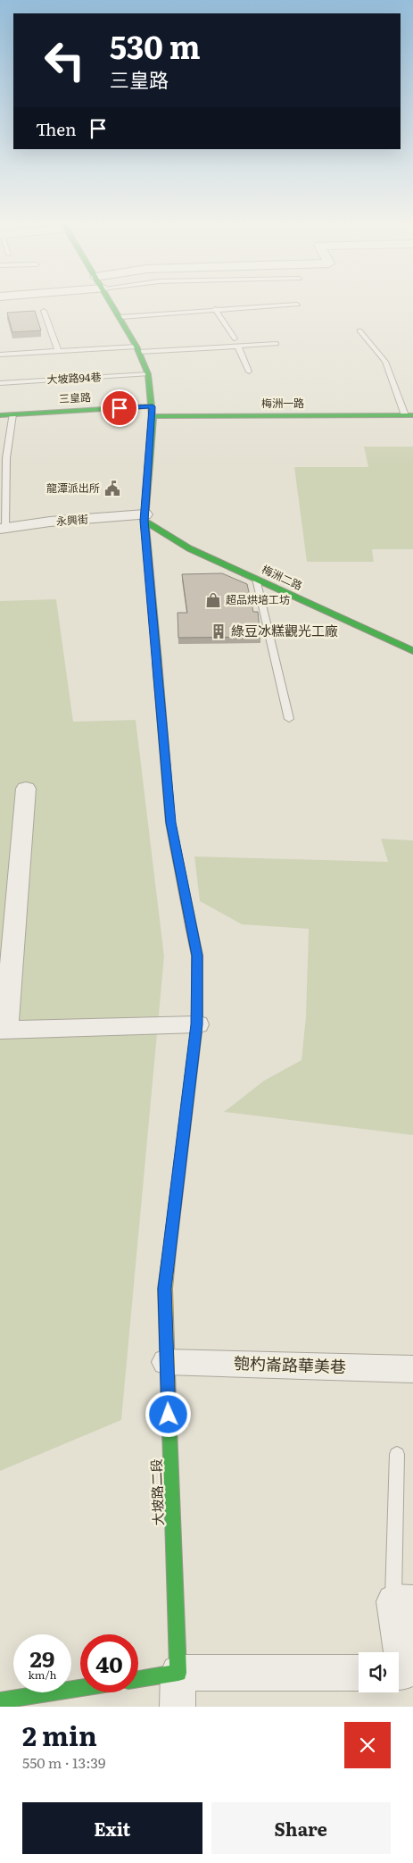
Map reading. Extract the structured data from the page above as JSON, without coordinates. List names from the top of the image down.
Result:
{
  "streets": {
    "street": [
      "三皇路",
      "梅洲一路",
      "永興街",
      "梅洲二路",
      "匏杓崙路華美巷",
      "大坡路二段"
    ],
    "lane": ["大坡路94巷"]
  },
  "crossings": [
    ["大坡路94巷", "大坡路二段"],
    ["三皇路", "梅洲一路"],
    ["三皇路", "大坡路二段"],
    ["梅洲一路", "大坡路二段"],
    ["永興街", "梅洲二路"],
    ["永興街", "大坡路二段"],
    ["梅洲二路", "大坡路二段"],
    ["匏杓崙路華美巷", "大坡路二段"]
  ],
  "places": {
    "public building": ["龍潭派出所"],
    "shop": ["超品烘培工坊"],
    "building": ["綠豆冰糕觀光工廠"]
  },
  "page": {
    "turn": ["530 m", "三皇路"],
    "then": "Then",
    "speed": "29 km/h",
    "limit": "40",
    "heading": ["2 min", "550 m · 13:39"],
    "buttons": ["Exit", "Share"]
  }
}
